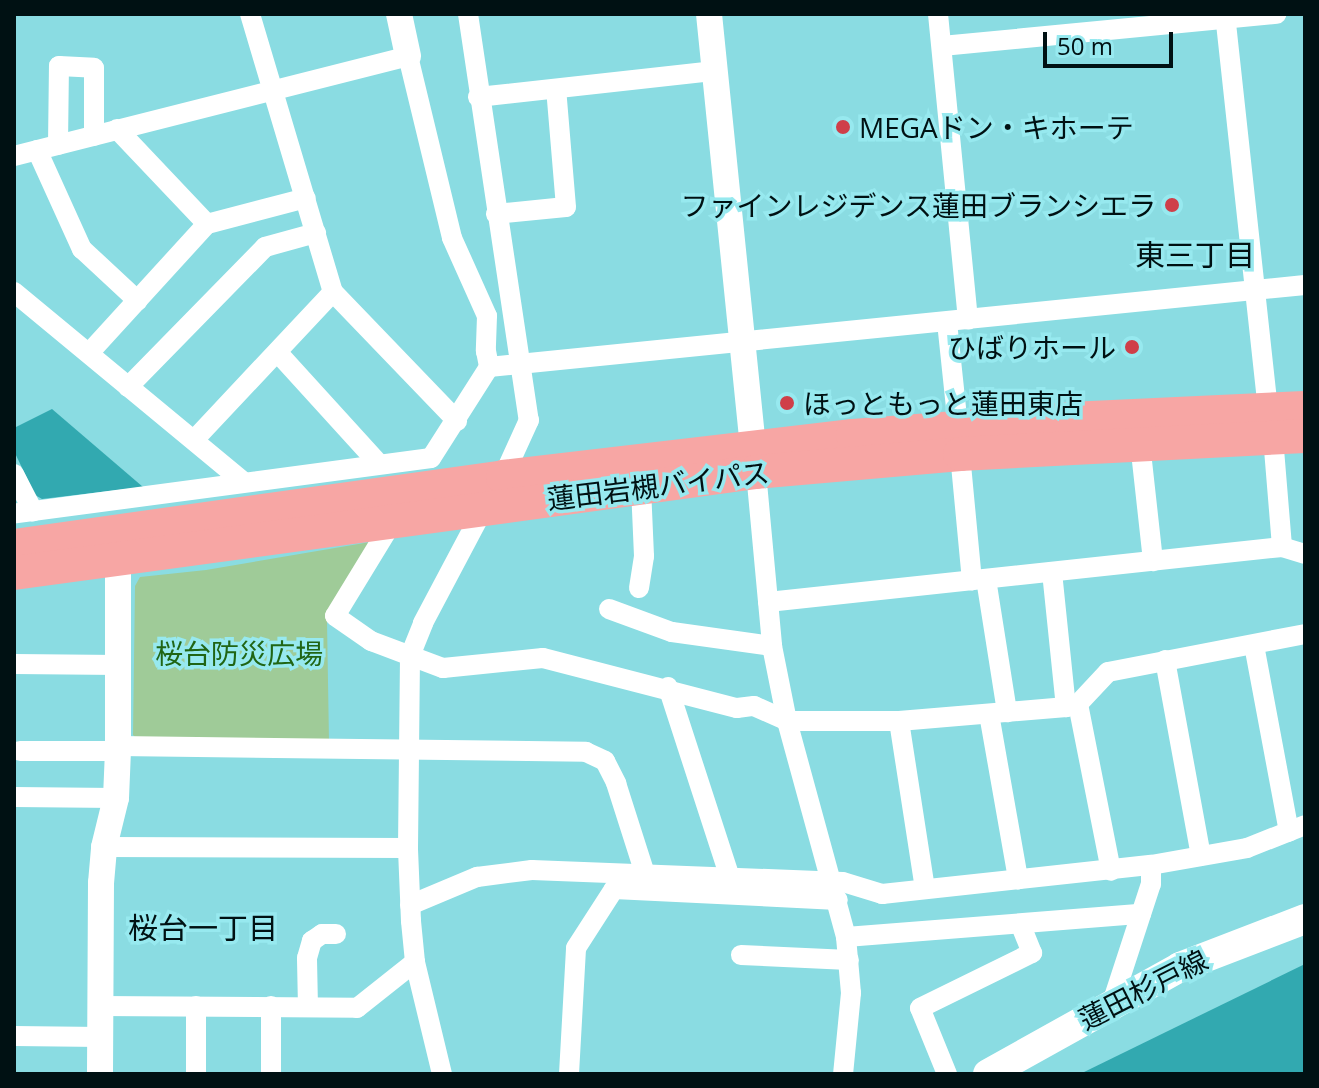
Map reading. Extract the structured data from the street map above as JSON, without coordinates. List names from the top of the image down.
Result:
{
  "streets": {
    "highway": ["蓮田岩槻バイパス"],
    "main road": ["蓮田杉戸線"]
  },
  "districts": ["東三丁目", "桜台一丁目"],
  "parks": ["桜台防災広場"],
  "places": [
    "MEGAドン・キホーテ",
    "ファインレジデンス蓮田ブランシエラ",
    "ひばりホール",
    "ほっともっと蓮田東店"
  ],
  "scale_bar": "50 m"
}
